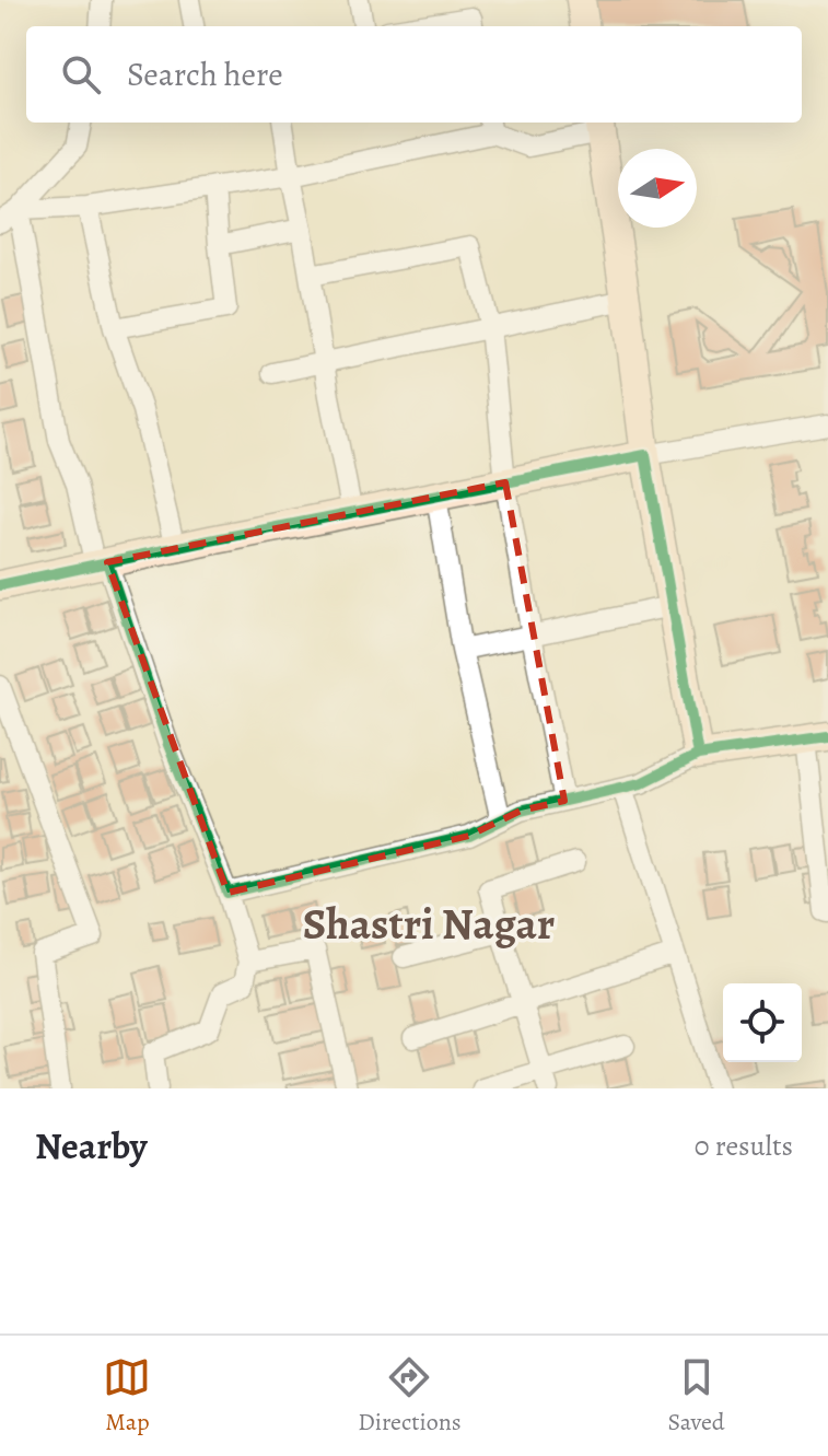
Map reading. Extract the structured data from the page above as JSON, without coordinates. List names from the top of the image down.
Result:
{
  "districts": ["Shastri Nagar"],
  "north": "right",
  "page": {
    "search": "Search here",
    "heading": ["Nearby", "0 results"],
    "nav": ["Map", "Directions", "Saved"]
  }
}
